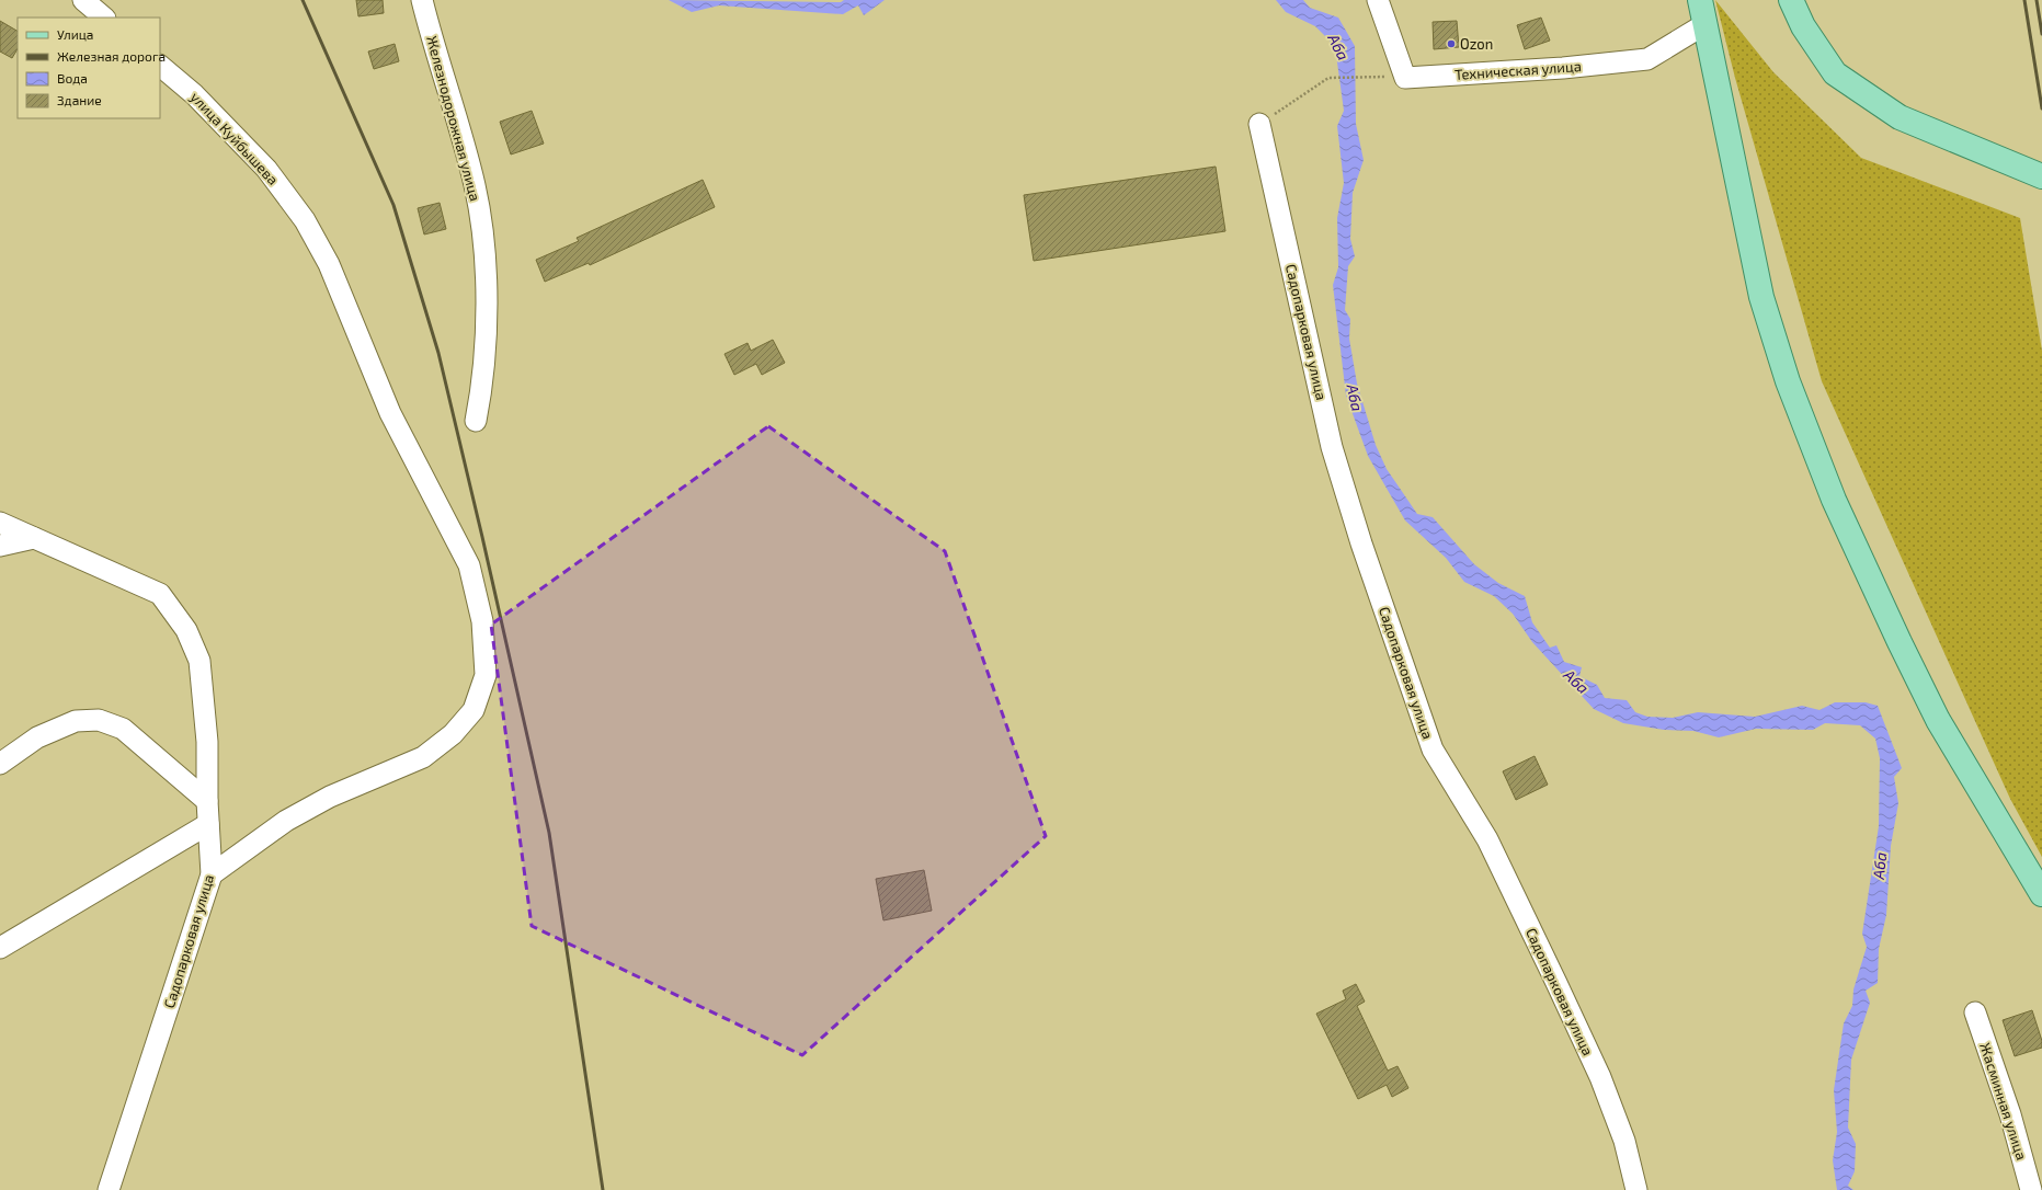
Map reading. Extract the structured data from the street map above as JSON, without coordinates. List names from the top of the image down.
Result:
{
  "streets": {
    "street": [
      "Техническая улица",
      "Железнодорожная улица",
      "улица Куйбышева",
      "Садопарковая улица",
      "Жасминная улица"
    ]
  },
  "crossings": [
    ["улица Куйбышева", "Садопарковая улица"]
  ],
  "water": ["Аба"],
  "places": ["Ozon"],
  "legend": [
    "Улица",
    "Железная дорога",
    "Вода",
    "Здание"
  ]
}
